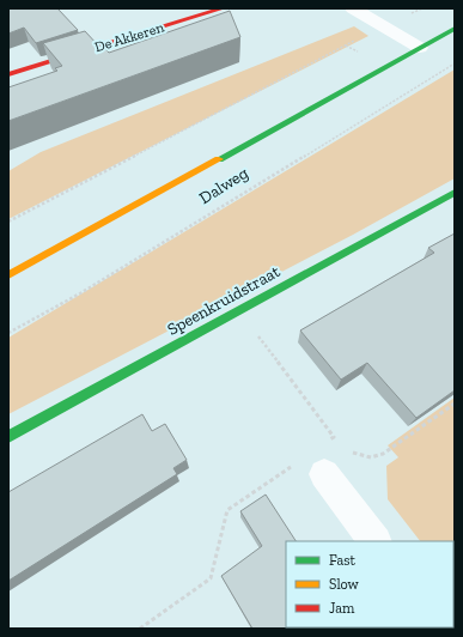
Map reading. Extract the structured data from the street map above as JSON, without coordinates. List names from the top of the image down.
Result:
{
  "streets": {
    "street": ["De Akkeren", "Dalweg", "Speenkruidstraat"]
  },
  "legend": ["Fast", "Slow", "Jam"]
}
